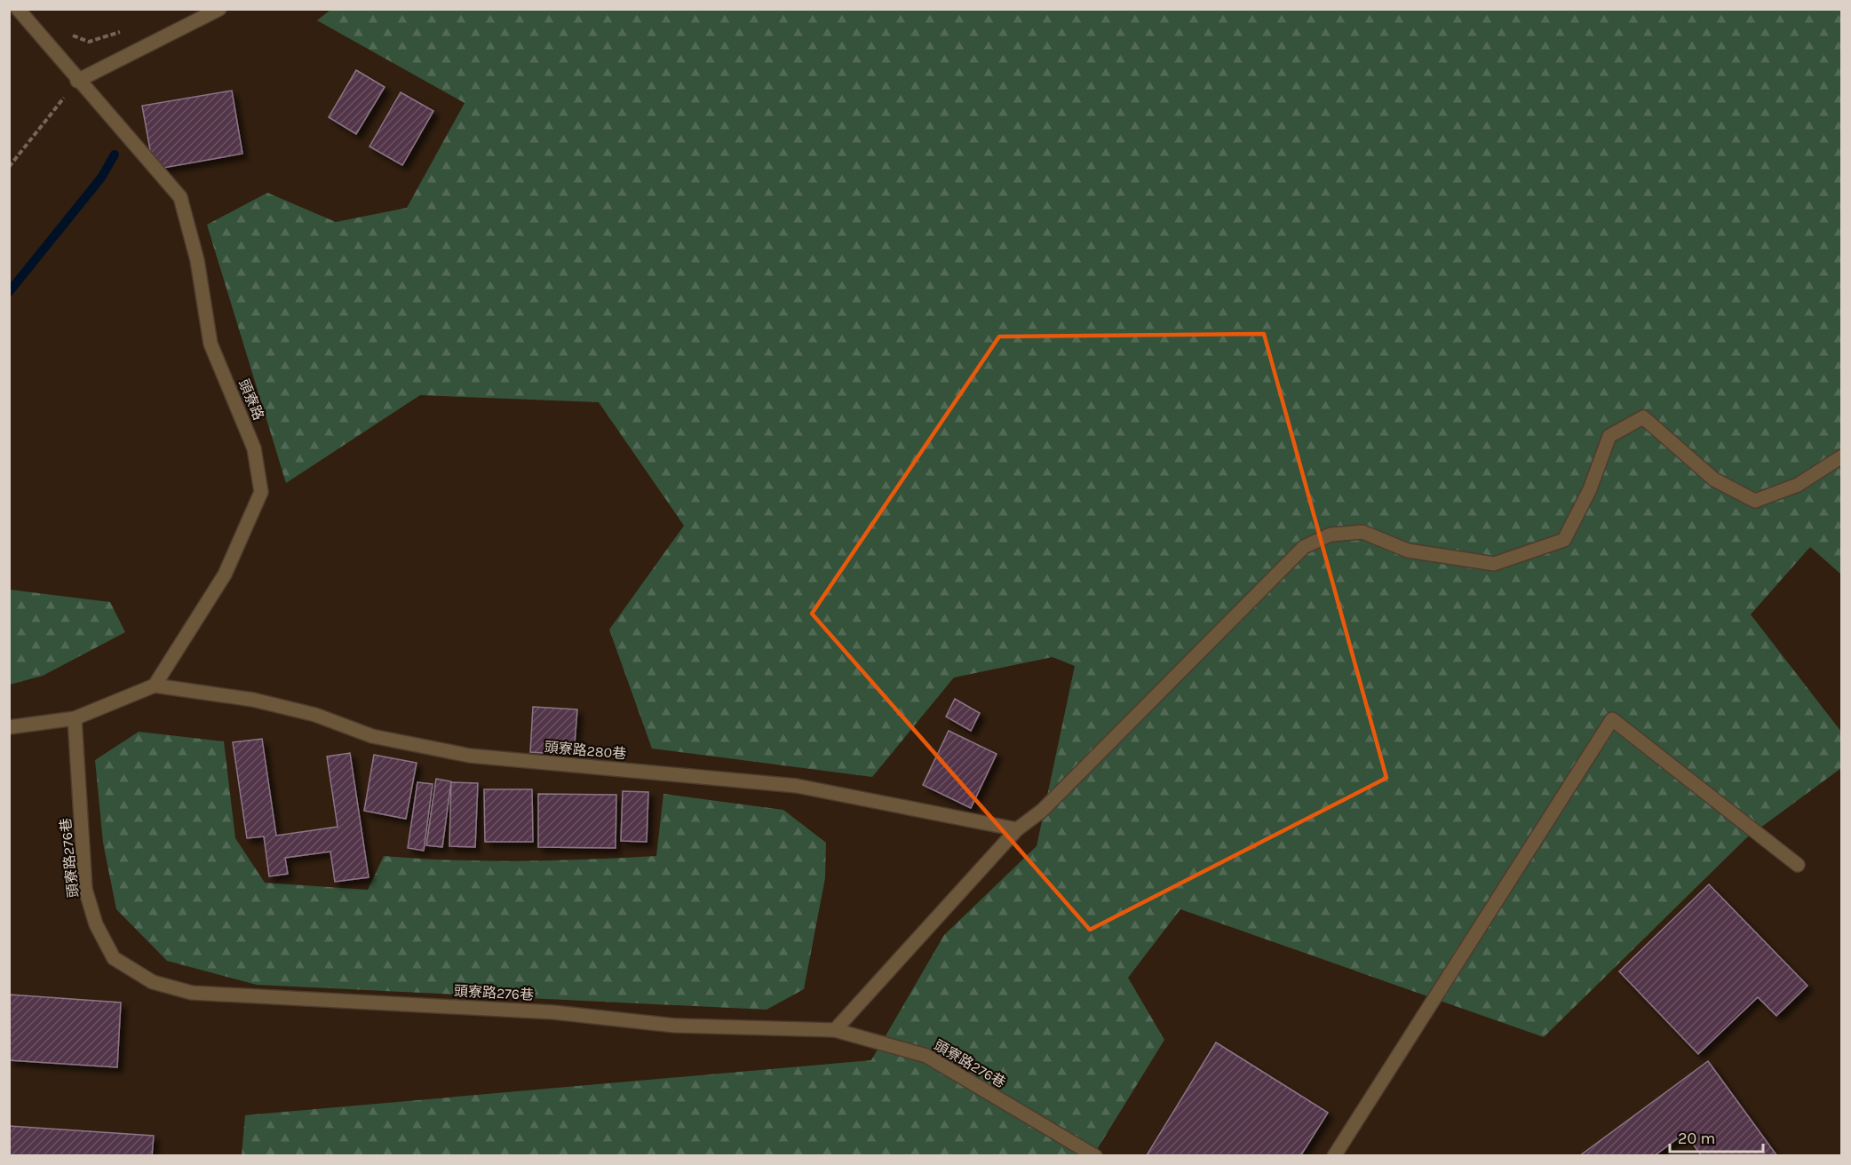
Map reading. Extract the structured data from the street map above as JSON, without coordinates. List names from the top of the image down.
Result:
{
  "streets": {
    "street": ["頭寮路", "頭寮路280巷", "頭寮路276巷"]
  },
  "crossings": [
    ["頭寮路", "頭寮路280巷"]
  ],
  "scale_bar": "20 m"
}
